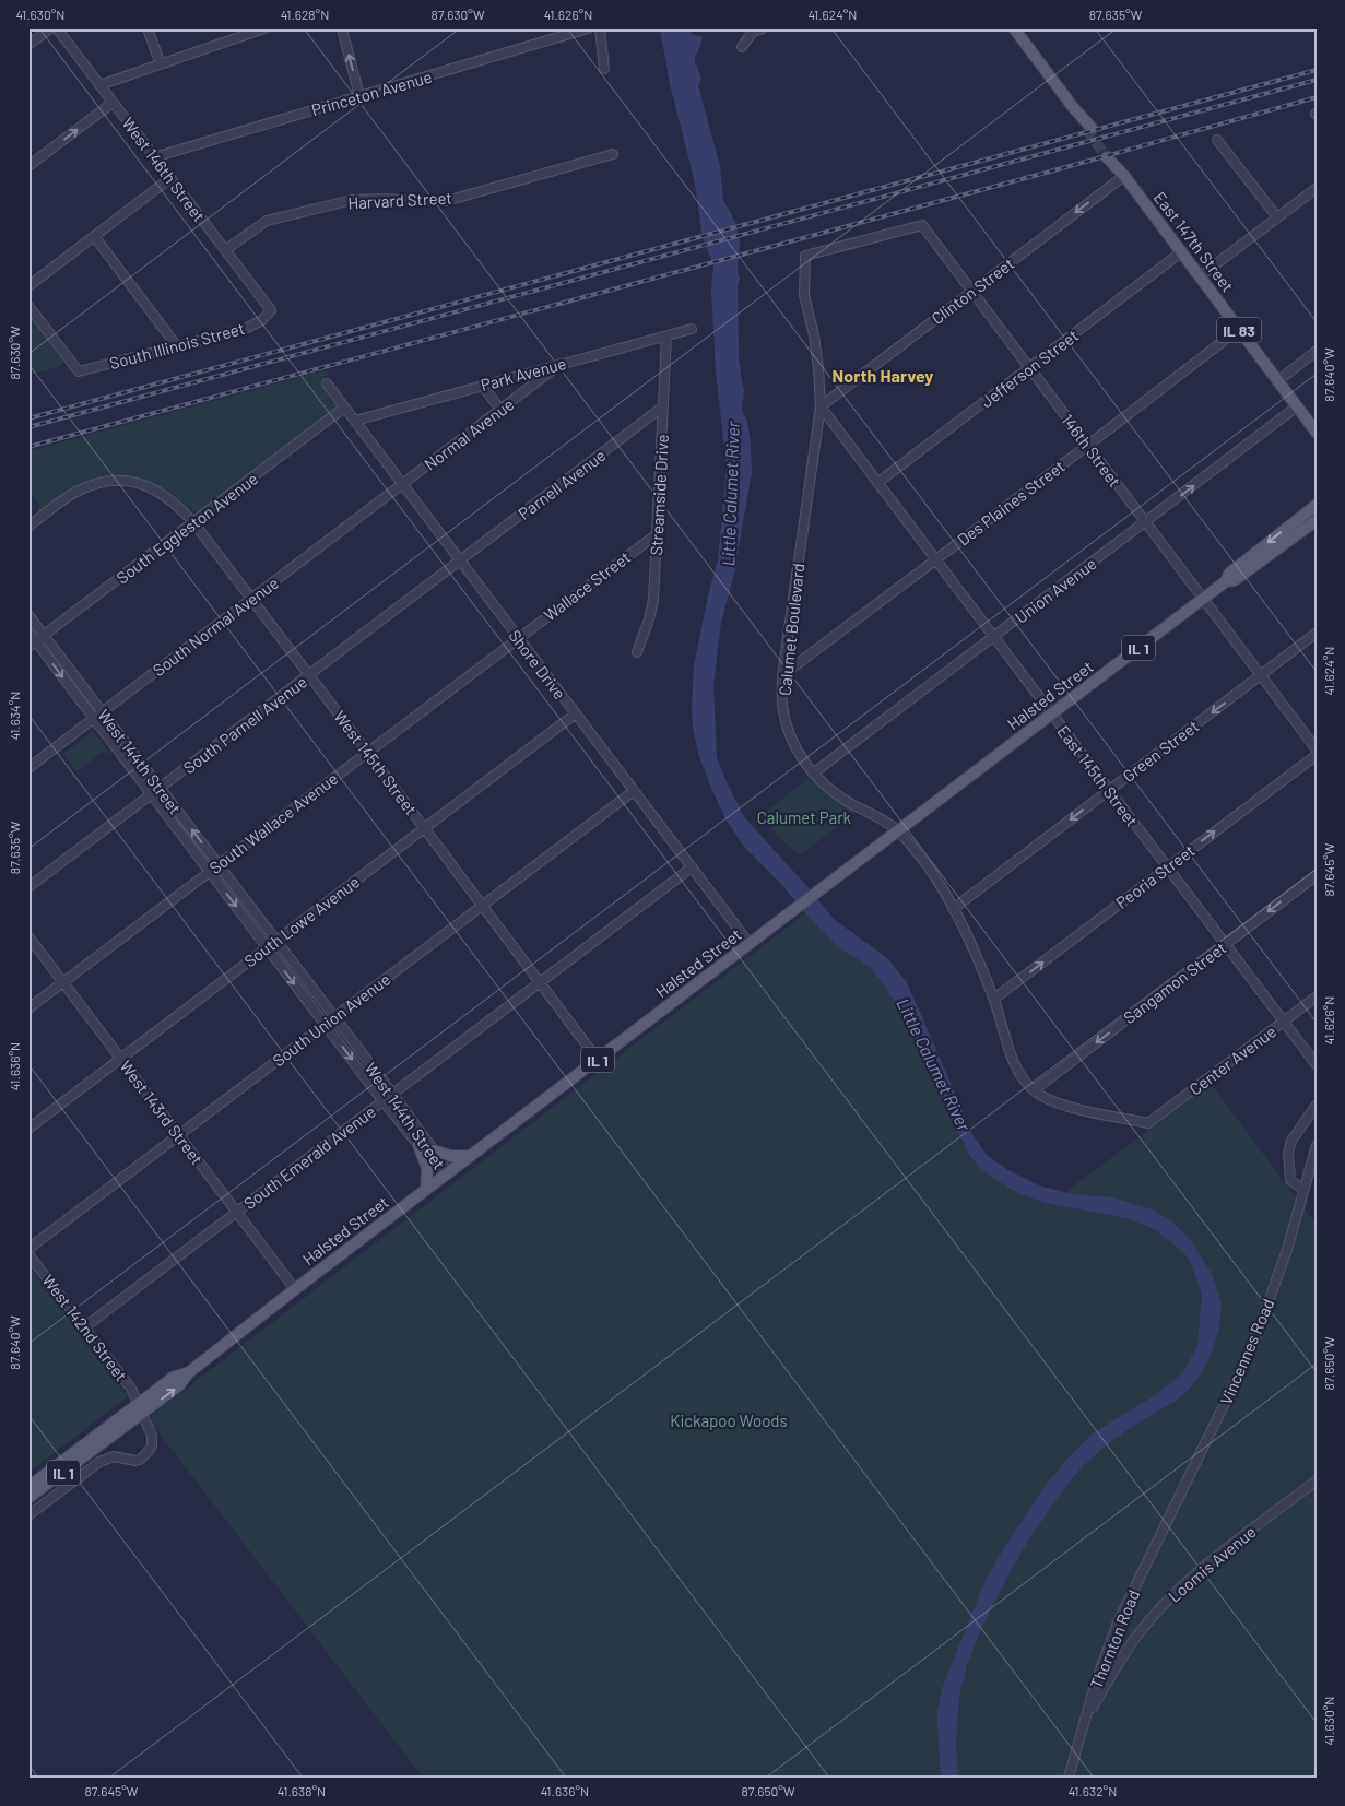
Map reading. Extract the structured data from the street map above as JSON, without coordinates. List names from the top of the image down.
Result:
{
  "streets": {
    "main road": [
      "East 147th Street",
      "IL 83",
      "IL 1",
      "Halsted Street"
    ],
    "street": [
      "Princeton Avenue",
      "West 146th Street",
      "Harvard Street",
      "Clinton Street",
      "South Illinois Street",
      "Jefferson Street",
      "Park Avenue",
      "Normal Avenue",
      "146th Street",
      "Parnell Avenue",
      "Streamside Drive",
      "Des Plaines Street",
      "South Eggleston Avenue",
      "Wallace Street",
      "Union Avenue",
      "South Normal Avenue",
      "Calumet Boulevard",
      "Shore Drive",
      "South Parnell Avenue",
      "Green Street",
      "West 144th Street",
      "West 145th Street",
      "East 145th Street",
      "South Wallace Avenue",
      "Peoria Street",
      "South Lowe Avenue",
      "Sangamon Street",
      "South Union Avenue",
      "Center Avenue",
      "West 143rd Street",
      "South Emerald Avenue",
      "West 142nd Street",
      "Vincennes Road",
      "Loomis Avenue",
      "Thornton Road"
    ]
  },
  "crossings": [
    ["Princeton Avenue", "West 146th Street"],
    ["West 146th Street", "Harvard Street"],
    ["West 146th Street", "South Illinois Street"],
    ["East 147th Street", "Clinton Street"],
    ["East 147th Street", "Jefferson Street"],
    ["East 147th Street", "Des Plaines Street"],
    ["East 147th Street", "Union Avenue"],
    ["Clinton Street", "146th Street"],
    ["Clinton Street", "Calumet Boulevard"],
    ["Clinton Street", "East 145th Street"],
    ["Jefferson Street", "146th Street"],
    ["Jefferson Street", "East 145th Street"],
    ["Park Avenue", "Normal Avenue"],
    ["Park Avenue", "Streamside Drive"],
    ["Park Avenue", "Shore Drive"],
    ["Normal Avenue", "South Normal Avenue"],
    ["Normal Avenue", "Shore Drive"],
    ["146th Street", "Des Plaines Street"],
    ["146th Street", "Union Avenue"],
    ["146th Street", "Calumet Boulevard"],
    ["146th Street", "Halsted Street"],
    ["146th Street", "Green Street"],
    ["Parnell Avenue", "Streamside Drive"],
    ["Parnell Avenue", "Shore Drive"],
    ["Parnell Avenue", "South Parnell Avenue"],
    ["Streamside Drive", "Wallace Street"],
    ["Des Plaines Street", "Calumet Boulevard"],
    ["Des Plaines Street", "East 145th Street"],
    ["South Eggleston Avenue", "Shore Drive"],
    ["South Eggleston Avenue", "West 144th Street"],
    ["South Eggleston Avenue", "West 145th Street"],
    ["Wallace Street", "Shore Drive"],
    ["Wallace Street", "South Wallace Avenue"],
    ["Union Avenue", "Calumet Boulevard"],
    ["Union Avenue", "East 145th Street"],
    ["South Normal Avenue", "Shore Drive"],
    ["South Normal Avenue", "West 144th Street"],
    ["South Normal Avenue", "West 145th Street"],
    ["Calumet Boulevard", "Halsted Street"],
    ["Calumet Boulevard", "Green Street"],
    ["Calumet Boulevard", "East 145th Street"],
    ["Calumet Boulevard", "Peoria Street"],
    ["Calumet Boulevard", "Sangamon Street"],
    ["Calumet Boulevard", "Center Avenue"],
    ["Shore Drive", "Halsted Street"],
    ["Shore Drive", "South Parnell Avenue"],
    ["Shore Drive", "South Wallace Avenue"],
    ["Shore Drive", "South Lowe Avenue"],
    ["Shore Drive", "South Union Avenue"],
    ["Shore Drive", "South Emerald Avenue"],
    ["Halsted Street", "West 144th Street"],
    ["Halsted Street", "West 145th Street"],
    ["Halsted Street", "East 145th Street"],
    ["Halsted Street", "West 143rd Street"],
    ["Halsted Street", "West 142nd Street"],
    ["South Parnell Avenue", "West 144th Street"],
    ["South Parnell Avenue", "West 145th Street"],
    ["Green Street", "East 145th Street"],
    ["West 144th Street", "South Wallace Avenue"],
    ["West 144th Street", "South Lowe Avenue"],
    ["West 144th Street", "South Union Avenue"],
    ["West 144th Street", "South Emerald Avenue"],
    ["West 145th Street", "South Wallace Avenue"],
    ["West 145th Street", "South Lowe Avenue"],
    ["West 145th Street", "South Union Avenue"],
    ["West 145th Street", "South Emerald Avenue"],
    ["East 145th Street", "Peoria Street"],
    ["East 145th Street", "Sangamon Street"],
    ["East 145th Street", "Center Avenue"],
    ["South Wallace Avenue", "West 143rd Street"],
    ["South Lowe Avenue", "West 143rd Street"],
    ["South Union Avenue", "West 143rd Street"],
    ["West 143rd Street", "South Emerald Avenue"],
    ["South Emerald Avenue", "West 142nd Street"],
    ["Vincennes Road", "Thornton Road"],
    ["Loomis Avenue", "Thornton Road"]
  ],
  "one_way": [
    "Clinton Street",
    "Green Street",
    "Peoria Street",
    "Sangamon Street"
  ],
  "districts": ["North Harvey"],
  "water": ["Little Calumet River"],
  "parks": ["Calumet Park", "Kickapoo Woods"],
  "coordinates": [
    "41.630°N",
    "41.628°N",
    "87.630°W",
    "41.626°N",
    "41.624°N",
    "87.635°W",
    "87.640°W",
    "41.634°N",
    "87.645°W",
    "41.636°N",
    "87.650°W",
    "41.638°N",
    "41.632°N"
  ]
}
